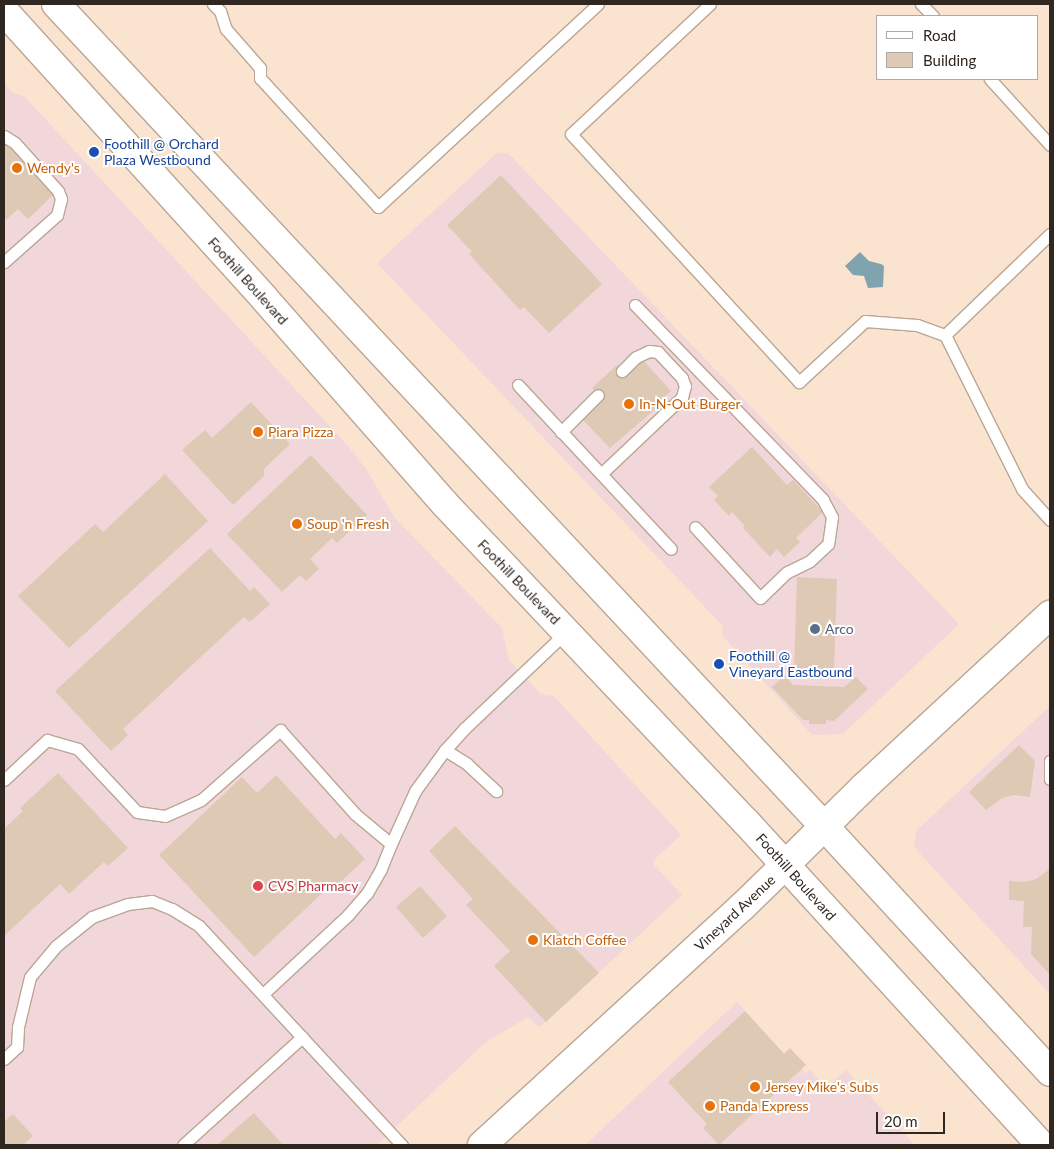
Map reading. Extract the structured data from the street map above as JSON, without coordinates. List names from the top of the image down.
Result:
{
  "streets": {
    "main road": ["Foothill Boulevard", "Vineyard Avenue"]
  },
  "crossings": [
    ["Foothill Boulevard", "Vineyard Avenue"]
  ],
  "places": [
    "Foothill @ Orchard Plaza Westbound",
    "Wendy's",
    "In-N-Out Burger",
    "Piara Pizza",
    "Soup 'n Fresh",
    "Arco",
    "Foothill @ Vineyard Eastbound",
    "CVS Pharmacy",
    "Klatch Coffee",
    "Jersey Mike's Subs",
    "Panda Express"
  ],
  "legend": ["Road", "Building"],
  "scale_bar": "20 m"
}
